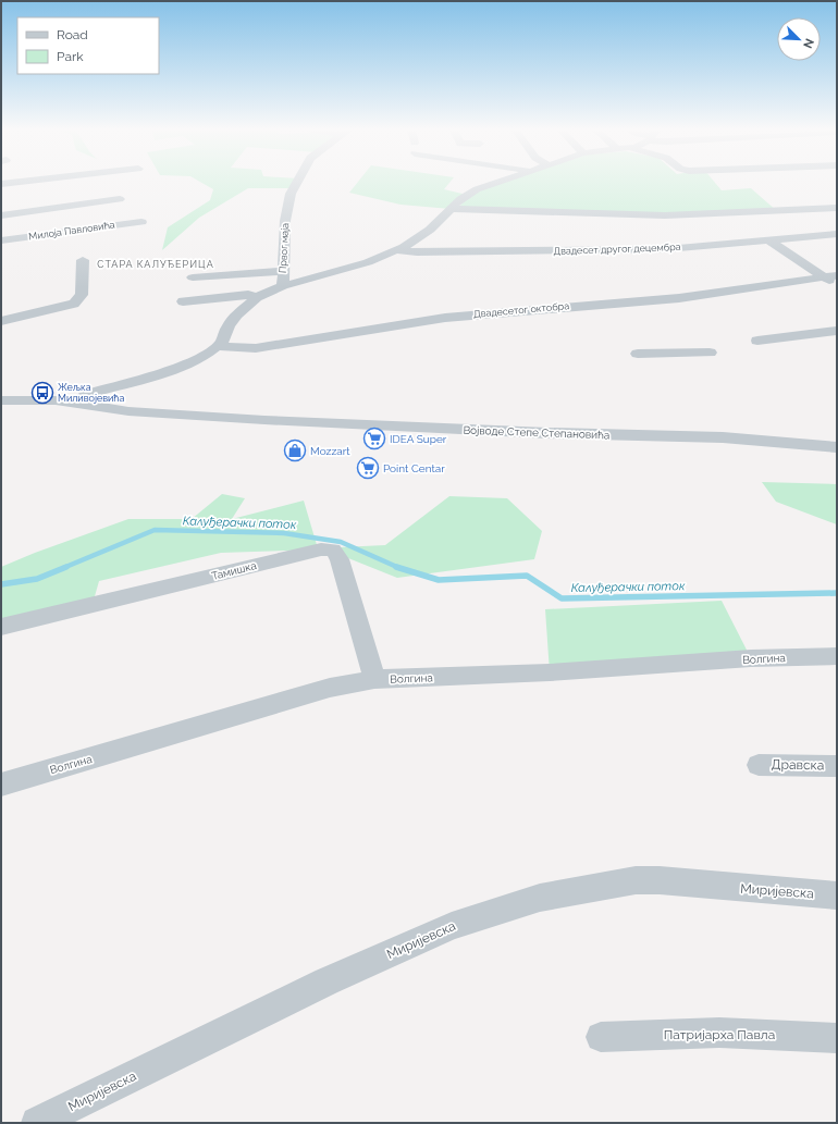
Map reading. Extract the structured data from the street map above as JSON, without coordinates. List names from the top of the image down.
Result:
{
  "streets": {
    "street": [
      "Милоја Павловића",
      "Првог маја",
      "Двадесет другог децембра",
      "Двадесетог октобра",
      "Војводе Степе Степановића",
      "Тамишка",
      "Волгина",
      "Дравска",
      "Миријевска",
      "Патријарха Павла"
    ]
  },
  "crossings": [
    ["Тамишка", "Волгина"]
  ],
  "districts": ["СТАРА КАЛУЂЕРИЦА"],
  "water": ["Калуђерачки поток"],
  "places": {
    "bus stop": ["Жељка Миливојевића"],
    "supermarket": ["IDEA Super", "Point Centar"],
    "shop": ["Mozzart"]
  },
  "legend": ["Road", "Park"],
  "north": "bottom right"
}
